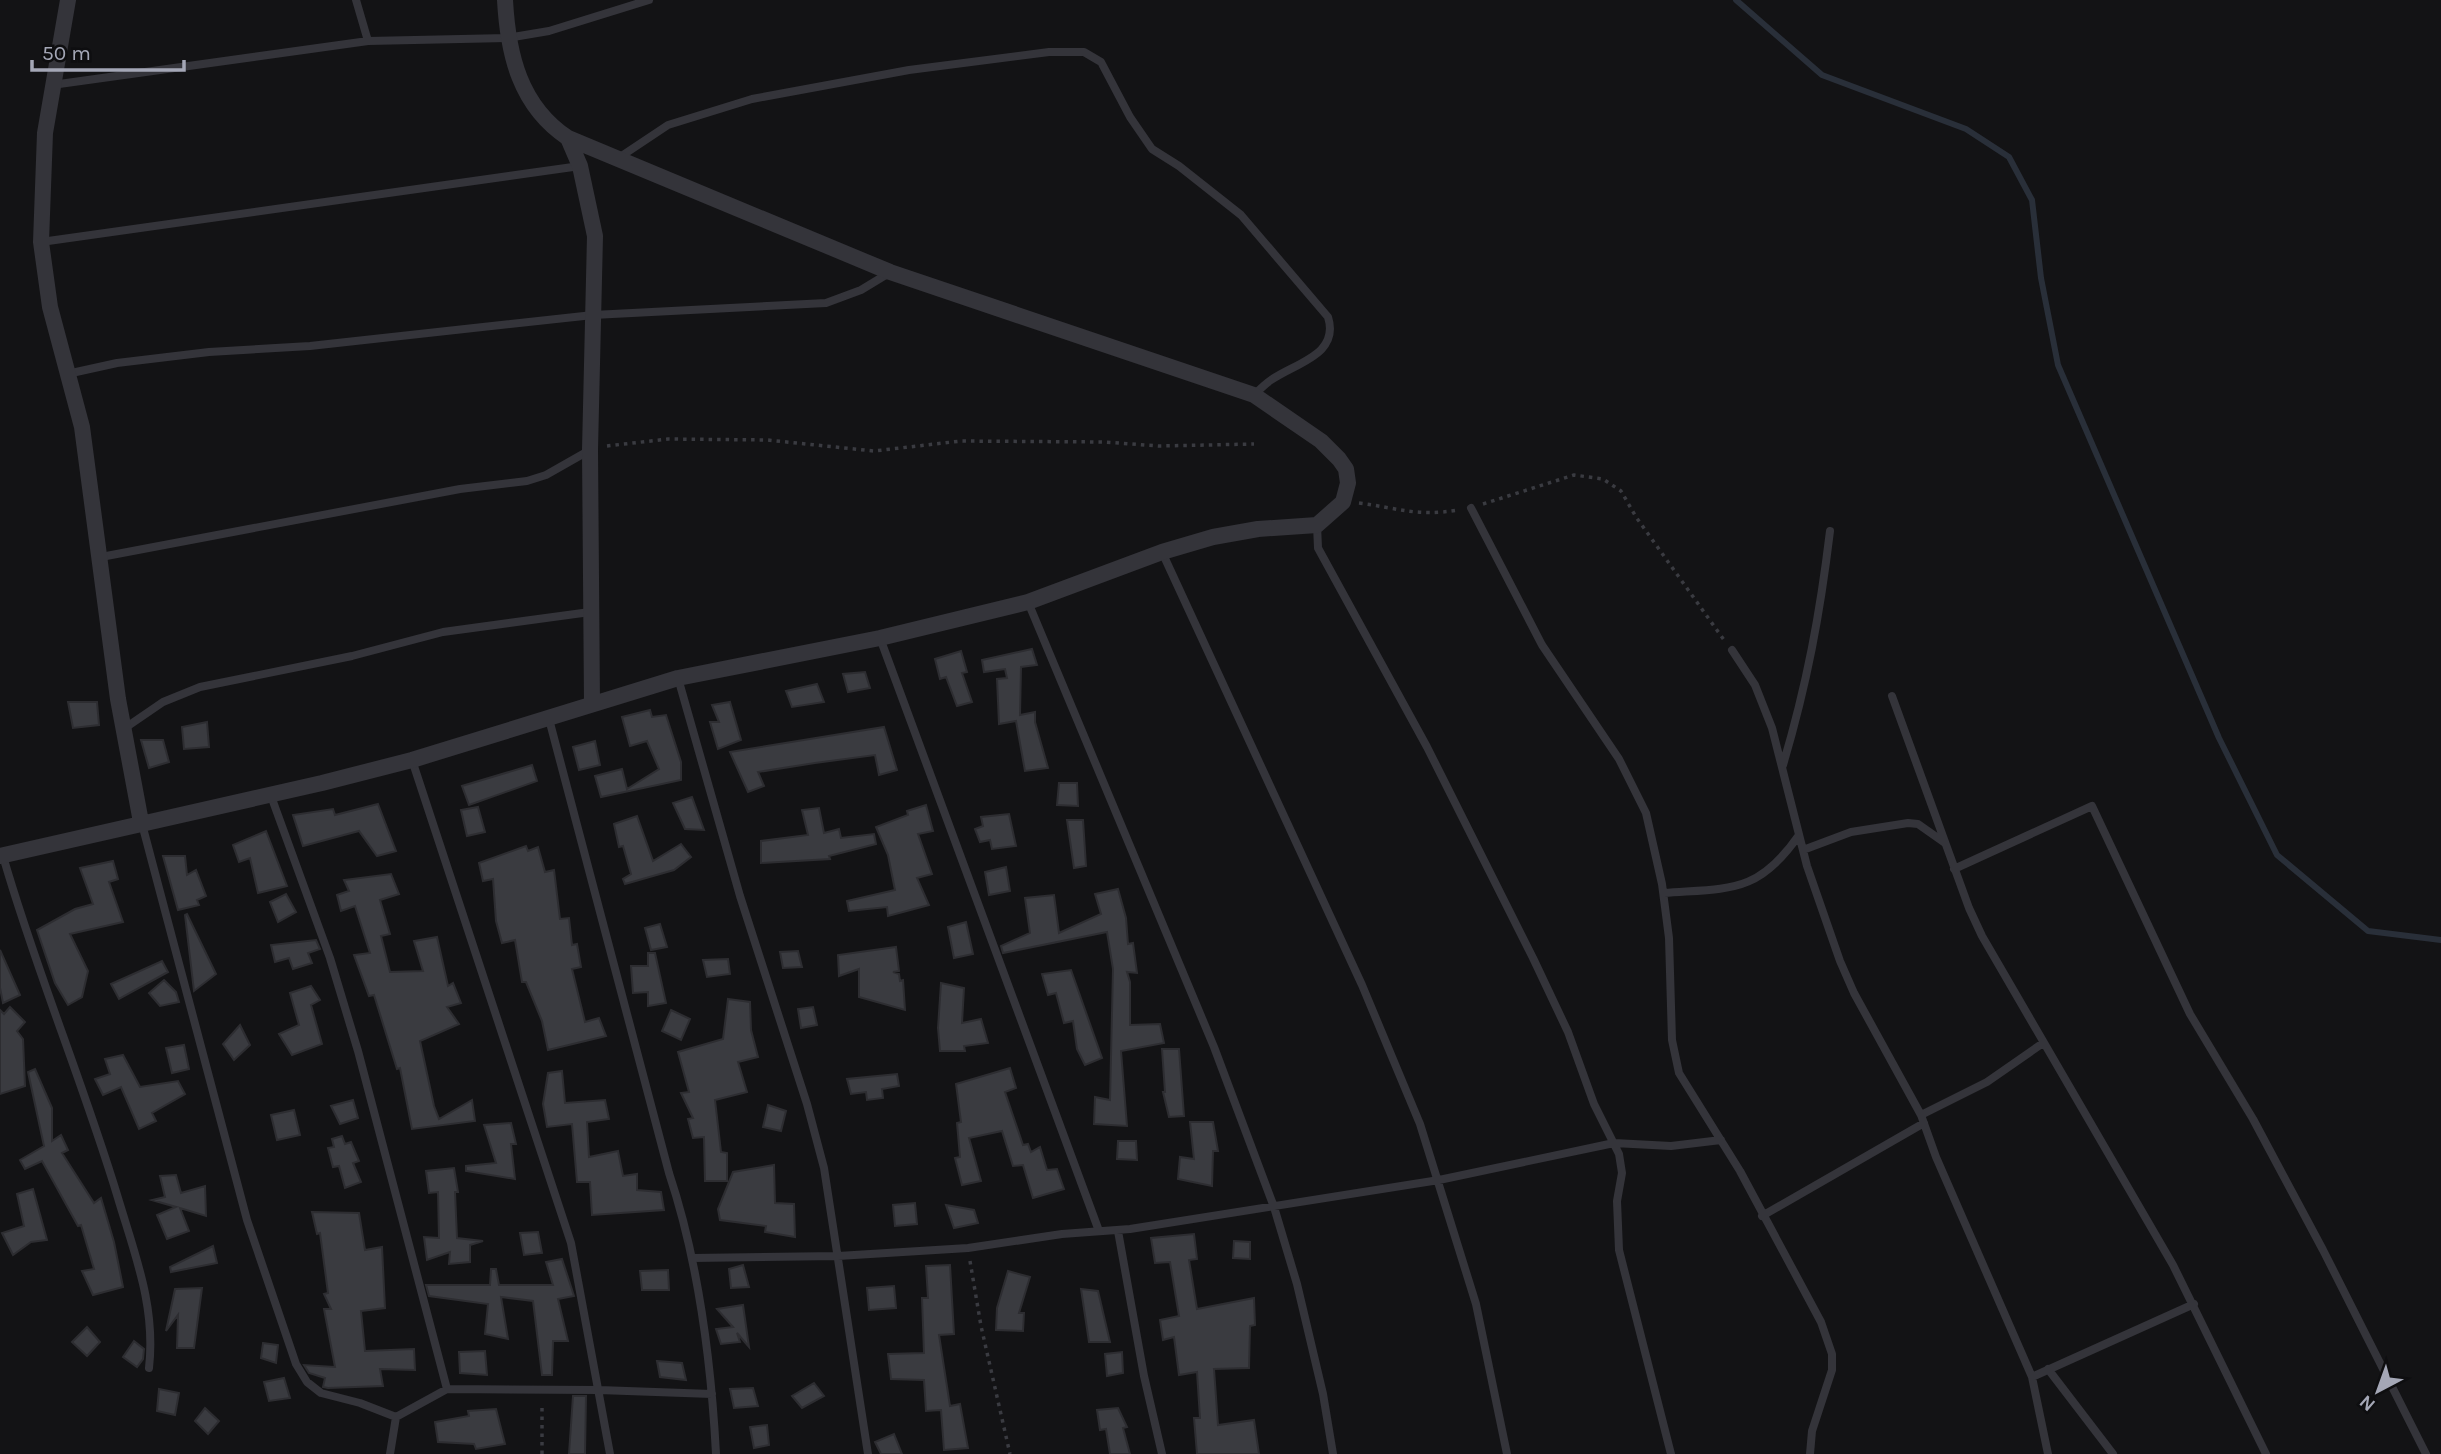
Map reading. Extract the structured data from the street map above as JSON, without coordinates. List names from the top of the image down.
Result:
{
  "scale_bar": "50 m",
  "north": "bottom left"
}
